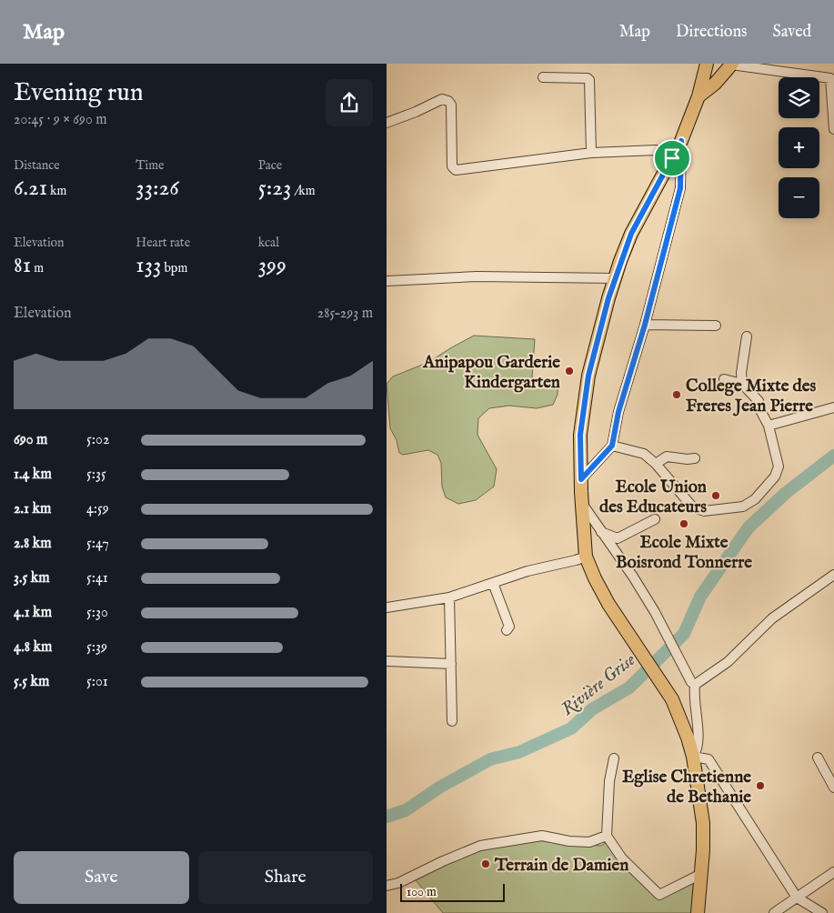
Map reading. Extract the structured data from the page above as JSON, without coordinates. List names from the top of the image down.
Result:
{
  "water": ["Rivière Grise"],
  "places": [
    "Anipapou Garderie Kindergarten",
    "College Mixte des Freres Jean Pierre",
    "Ecole Union des Educateurs",
    "Ecole Mixte Boisrond Tonnerre",
    "Eglise Chretienne de Bethanie",
    "Terrain de Damien"
  ],
  "scale_bar": "100 m",
  "page": {
    "header": "Map",
    "nav": ["Map", "Directions", "Saved"],
    "heading": ["Evening run", "20:45 · 9 × 690 m"],
    "map_buttons": ["+", "−"],
    "stats": [
      ["Distance", "6.21 km"],
      ["Time", "33:26"],
      ["Pace", "5:23 /km"],
      ["Elevation", "81 m"],
      ["Heart rate", "133 bpm"],
      ["kcal", "399"]
    ],
    "chart": ["Elevation", "285–293 m"],
    "list": [
      {
        "name": "690 m",
        "note": "5:02"
      },
      {
        "name": "1.4 km",
        "note": "5:35"
      },
      {
        "name": "2.1 km",
        "note": "4:59"
      },
      {
        "name": "2.8 km",
        "note": "5:47"
      },
      {
        "name": "3.5 km",
        "note": "5:41"
      },
      {
        "name": "4.1 km",
        "note": "5:30"
      },
      {
        "name": "4.8 km",
        "note": "5:39"
      },
      {
        "name": "5.5 km",
        "note": "5:01"
      }
    ],
    "buttons": ["Save", "Share"],
    "scale": "100 m"
  }
}
